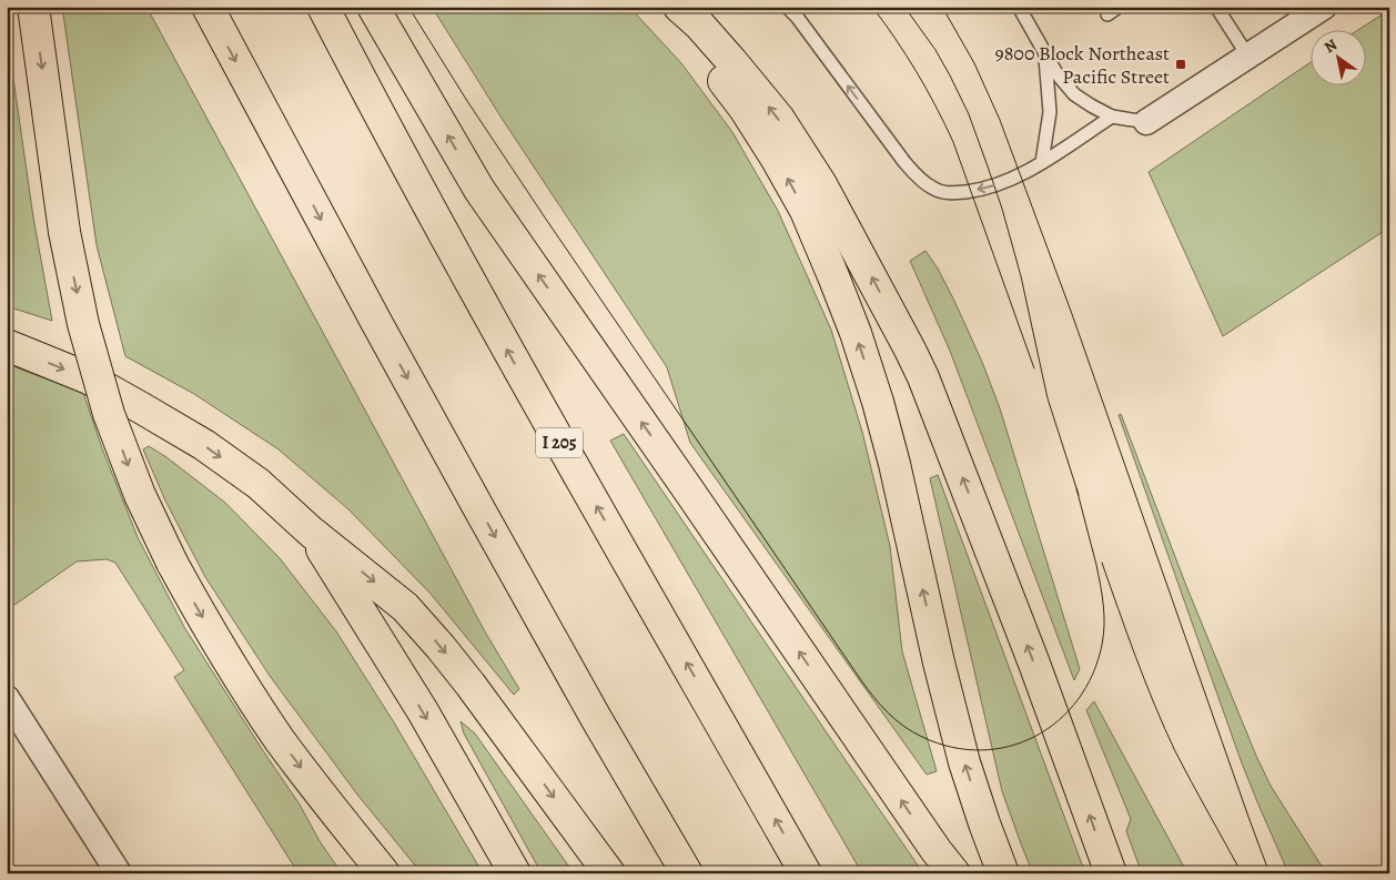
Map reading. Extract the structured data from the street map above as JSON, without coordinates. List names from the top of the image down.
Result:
{
  "streets": {
    "highway": ["I 205"]
  },
  "places": {
    "transit": ["9800 Block Northeast Pacific Street"]
  },
  "north": "top left"
}
